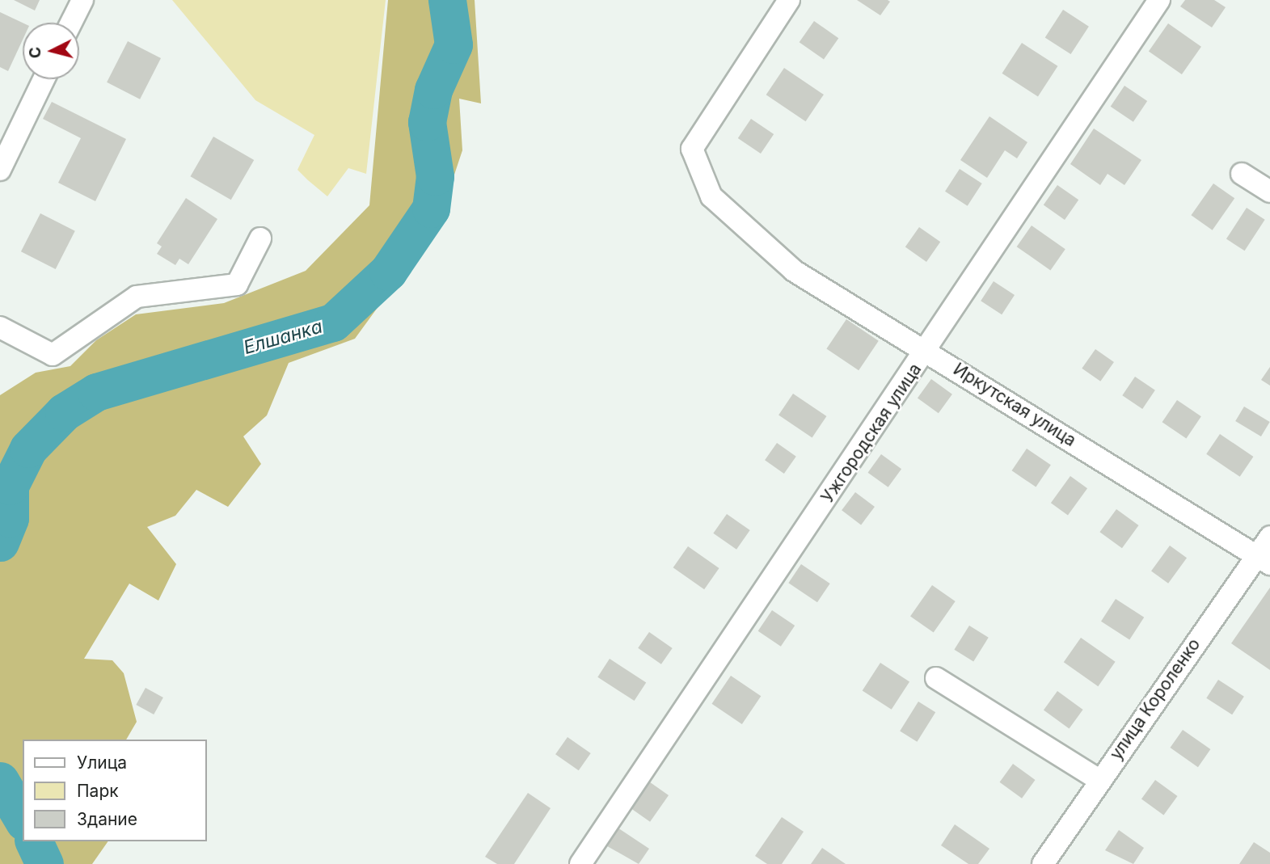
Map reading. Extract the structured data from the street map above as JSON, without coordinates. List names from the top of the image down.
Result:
{
  "streets": {
    "street": ["Иркутская улица", "Ужгородская улица", "улица Короленко"]
  },
  "crossings": [
    ["Иркутская улица", "Ужгородская улица"],
    ["Иркутская улица", "улица Короленко"]
  ],
  "water": ["Елшанка"],
  "legend": ["Улица", "Парк", "Здание"],
  "north": "left"
}
